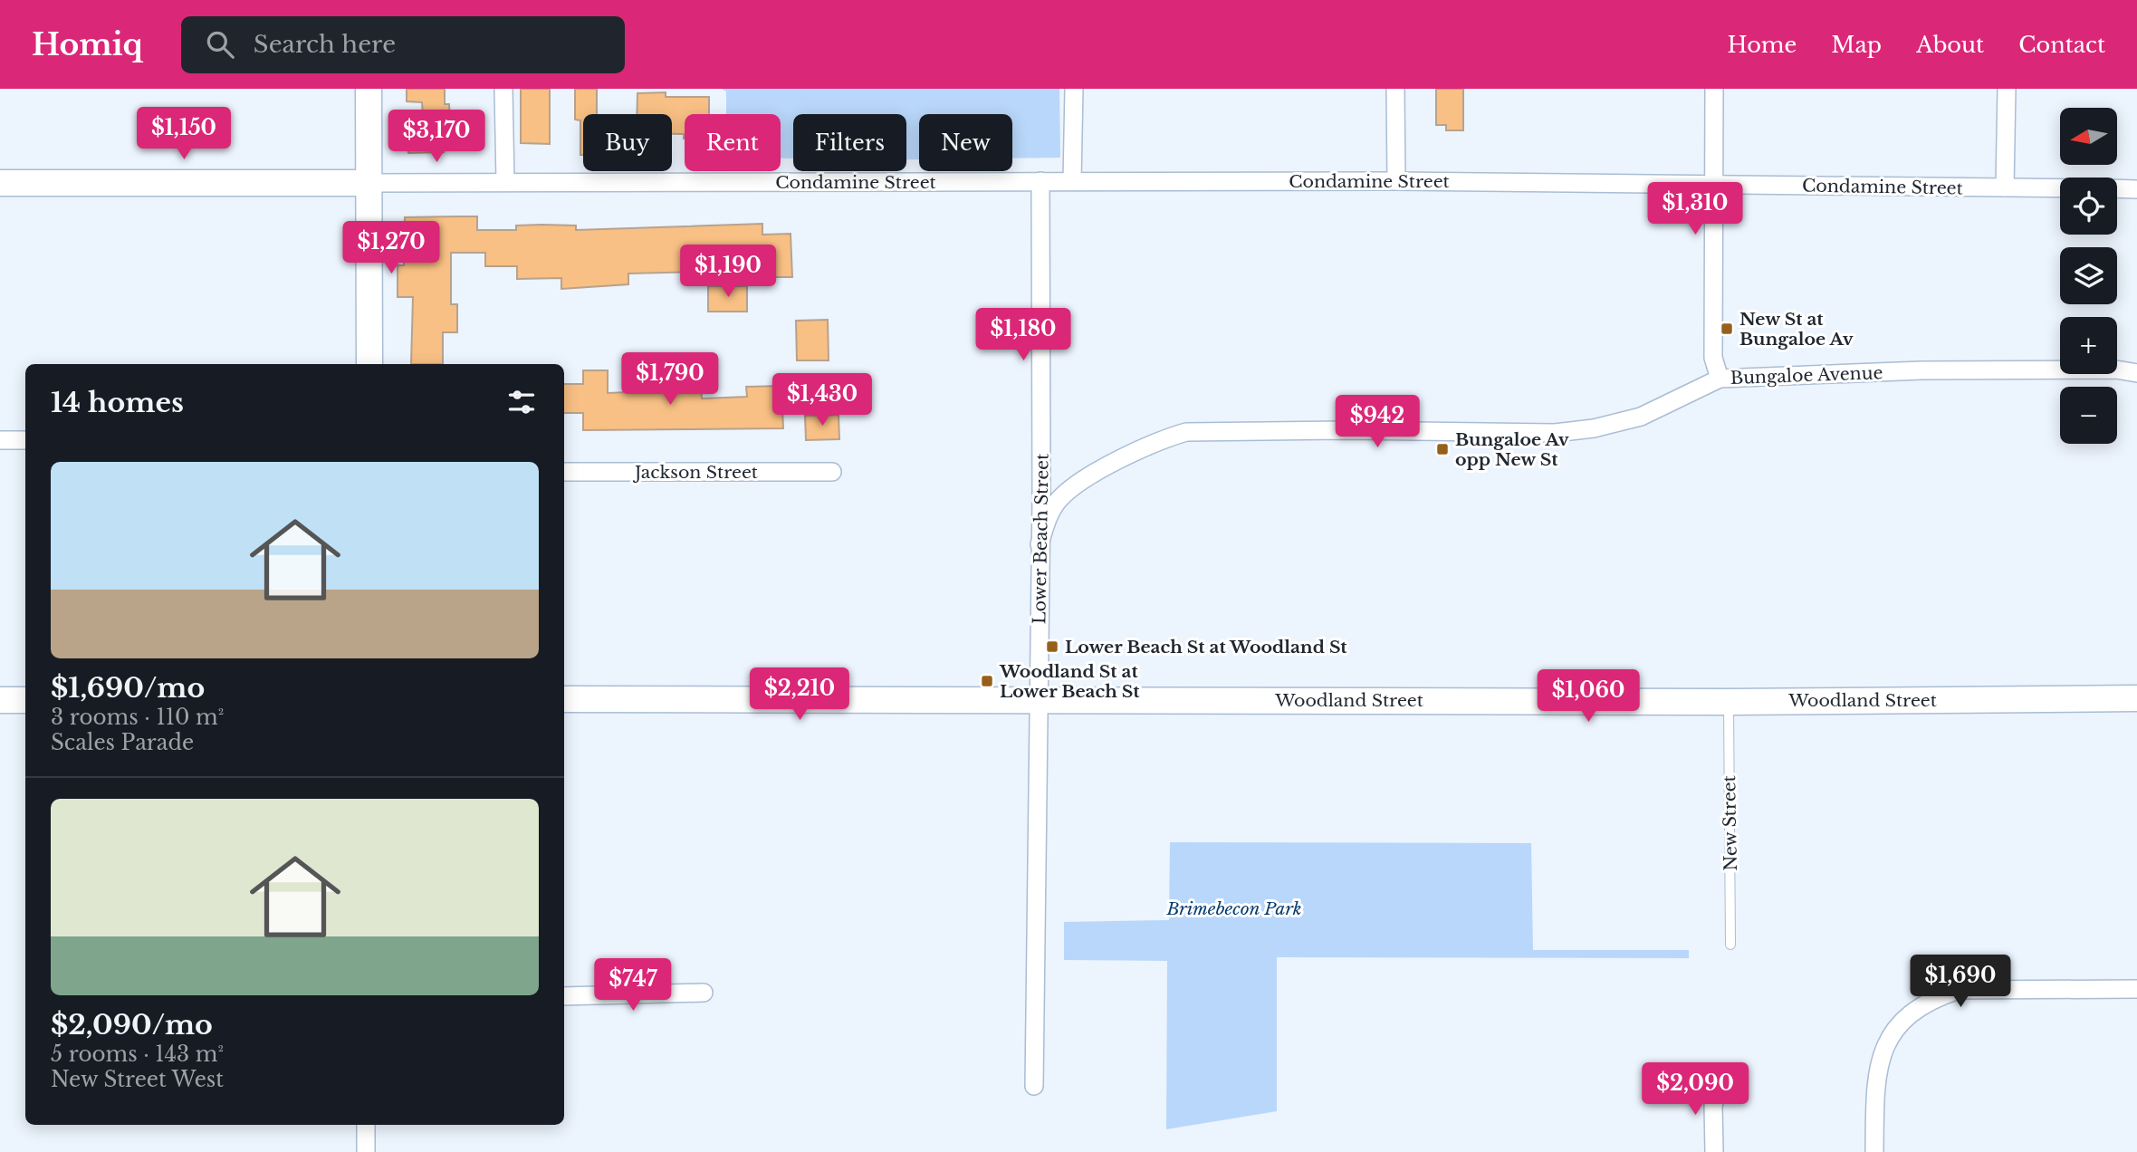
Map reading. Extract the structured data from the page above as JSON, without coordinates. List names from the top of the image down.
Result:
{
  "streets": {
    "street": [
      "Condamine Street",
      "Bungaloe Avenue",
      "Jackson Street",
      "Lower Beach Street",
      "Woodland Street"
    ],
    "lane": ["New Street"]
  },
  "crossings": [
    ["Condamine Street", "Lower Beach Street"],
    ["Bungaloe Avenue", "Lower Beach Street"],
    ["Lower Beach Street", "Woodland Street"],
    ["Woodland Street", "New Street"]
  ],
  "parks": ["Brimebecon Park"],
  "places": {
    "transit": [
      "New St at Bungaloe Av",
      "Bungaloe Av opp New St",
      "Lower Beach St at Woodland St",
      "Woodland St at Lower Beach St"
    ]
  },
  "north": "left",
  "page": {
    "header": "Homiq",
    "search": "Search here",
    "nav": [
      "Home",
      "Map",
      "About",
      "Contact"
    ],
    "price": [
      "$1,150",
      "$3,170",
      "$1,310",
      "$1,270",
      "$1,190",
      "$1,180",
      "$1,790",
      "$1,430",
      "$942",
      "$2,210",
      "$1,060",
      "$1,690",
      "$747",
      "$2,090"
    ],
    "map_buttons": ["+", "−"],
    "chip": [
      "Buy",
      "Rent",
      "Filters",
      "New"
    ],
    "heading": "14 homes",
    "list": [
      {
        "name": "$1,690/mo",
        "note": "3 rooms · 110 m² · Scales Parade"
      },
      {
        "name": "$2,090/mo",
        "note": "5 rooms · 143 m² · New Street West"
      }
    ]
  }
}
